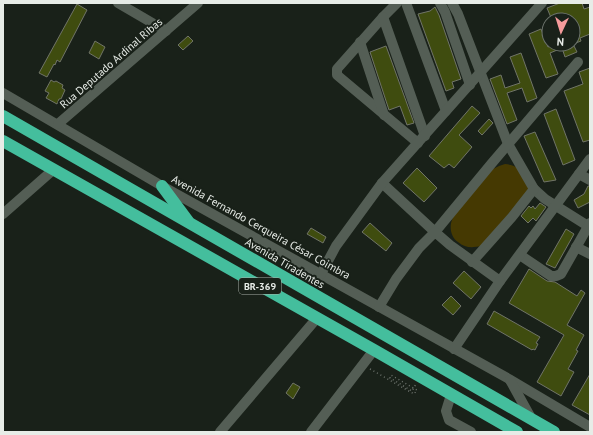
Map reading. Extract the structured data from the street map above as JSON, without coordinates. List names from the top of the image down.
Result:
{
  "streets": {
    "highway": ["Avenida Tiradentes", "BR-369"],
    "street": ["Rua Deputado Ardinal Ribas", "Avenida Fernando Cerqueira César Coimbra"]
  },
  "crossings": [
    ["Rua Deputado Ardinal Ribas", "Avenida Fernando Cerqueira César Coimbra"]
  ],
  "north": "bottom"
}
